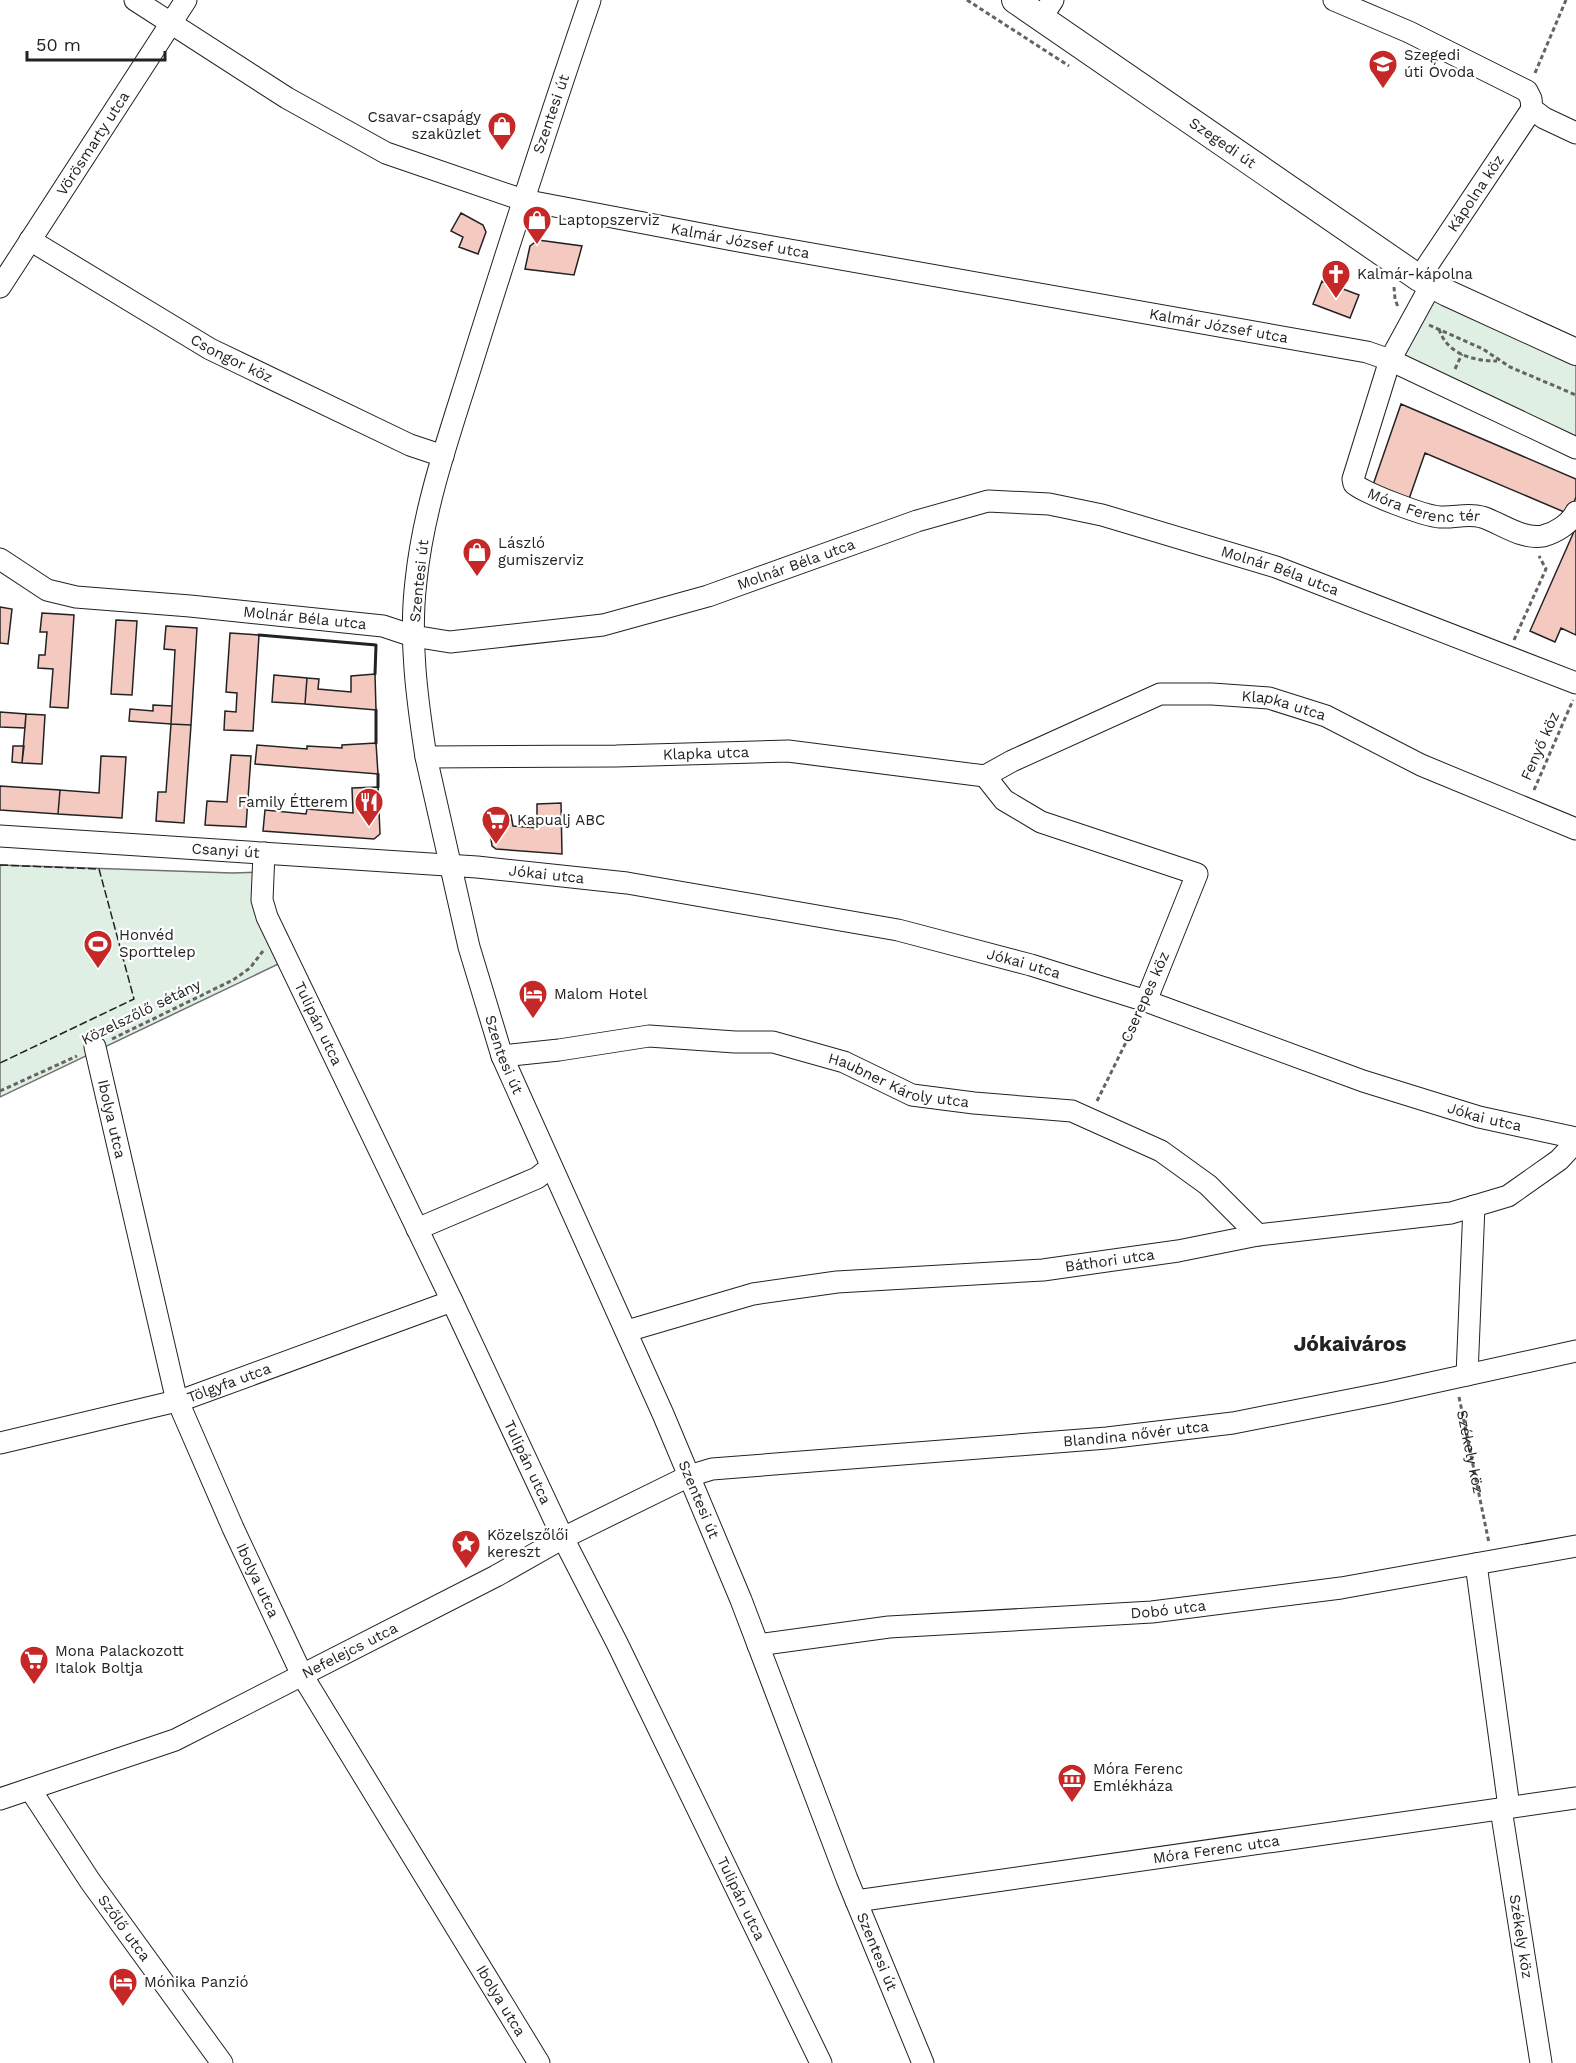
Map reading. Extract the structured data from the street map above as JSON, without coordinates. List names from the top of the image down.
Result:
{
  "streets": {
    "main road": ["Szegedi út"],
    "street": [
      "Szentesi út",
      "Vörösmarty utca",
      "Kápolna köz",
      "Kalmár József utca",
      "Csongor köz",
      "Móra Ferenc tér",
      "Molnár Béla utca",
      "Klapka utca",
      "Csanyi út",
      "Jókai utca",
      "Cserepes köz",
      "Tulipán utca",
      "Haubner Károly utca",
      "Ibolya utca",
      "Báthori utca",
      "Tölgyfa utca",
      "Blandina nővér utca",
      "Székely köz",
      "Dobó utca",
      "Nefelejcs utca",
      "Móra Ferenc utca",
      "Szőlő utca"
    ],
    "path": ["Fenyő köz", "Közelszőlő sétány"]
  },
  "crossings": [
    ["Szentesi út", "Kalmár József utca"],
    ["Szentesi út", "Csongor köz"],
    ["Szentesi út", "Molnár Béla utca"],
    ["Szentesi út", "Klapka utca"],
    ["Szentesi út", "Csanyi út"],
    ["Szentesi út", "Jókai utca"],
    ["Szentesi út", "Haubner Károly utca"],
    ["Szentesi út", "Báthori utca"],
    ["Szentesi út", "Blandina nővér utca"],
    ["Szentesi út", "Dobó utca"],
    ["Szentesi út", "Nefelejcs utca"],
    ["Szentesi út", "Móra Ferenc utca"],
    ["Vörösmarty utca", "Kalmár József utca"],
    ["Vörösmarty utca", "Csongor köz"],
    ["Szegedi út", "Kápolna köz"],
    ["Szegedi út", "Móra Ferenc tér"],
    ["Kápolna köz", "Móra Ferenc tér"],
    ["Kalmár József utca", "Móra Ferenc tér"],
    ["Klapka utca", "Fenyő köz"],
    ["Klapka utca", "Cserepes köz"],
    ["Csanyi út", "Jókai utca"],
    ["Csanyi út", "Tulipán utca"],
    ["Jókai utca", "Cserepes köz"],
    ["Jókai utca", "Báthori utca"],
    ["Cserepes köz", "Haubner Károly utca"],
    ["Közelszőlő sétány", "Tulipán utca"],
    ["Közelszőlő sétány", "Ibolya utca"],
    ["Tulipán utca", "Tölgyfa utca"],
    ["Tulipán utca", "Nefelejcs utca"],
    ["Haubner Károly utca", "Báthori utca"],
    ["Ibolya utca", "Tölgyfa utca"],
    ["Ibolya utca", "Nefelejcs utca"],
    ["Blandina nővér utca", "Székely köz"],
    ["Blandina nővér utca", "Nefelejcs utca"],
    ["Székely köz", "Dobó utca"],
    ["Székely köz", "Móra Ferenc utca"],
    ["Nefelejcs utca", "Szőlő utca"]
  ],
  "districts": ["Jókaiváros"],
  "places": {
    "school or university": ["Szegedi úti Óvoda"],
    "shop": ["Csavar-csapágy szaküzlet", "Laptopszerviz", "László gumiszerviz"],
    "church": ["Kalmár-kápolna"],
    "restaurant": ["Family Étterem"],
    "supermarket": ["Kapualj ABC", "Mona Palackozott Italok Boltja"],
    "sports": ["Honvéd Sporttelep"],
    "hotel": ["Malom Hotel", "Mónika Panzió"],
    "place": ["Közelszőlői kereszt"],
    "museum": ["Móra Ferenc Emlékháza"]
  },
  "scale_bar": "50 m"
}
